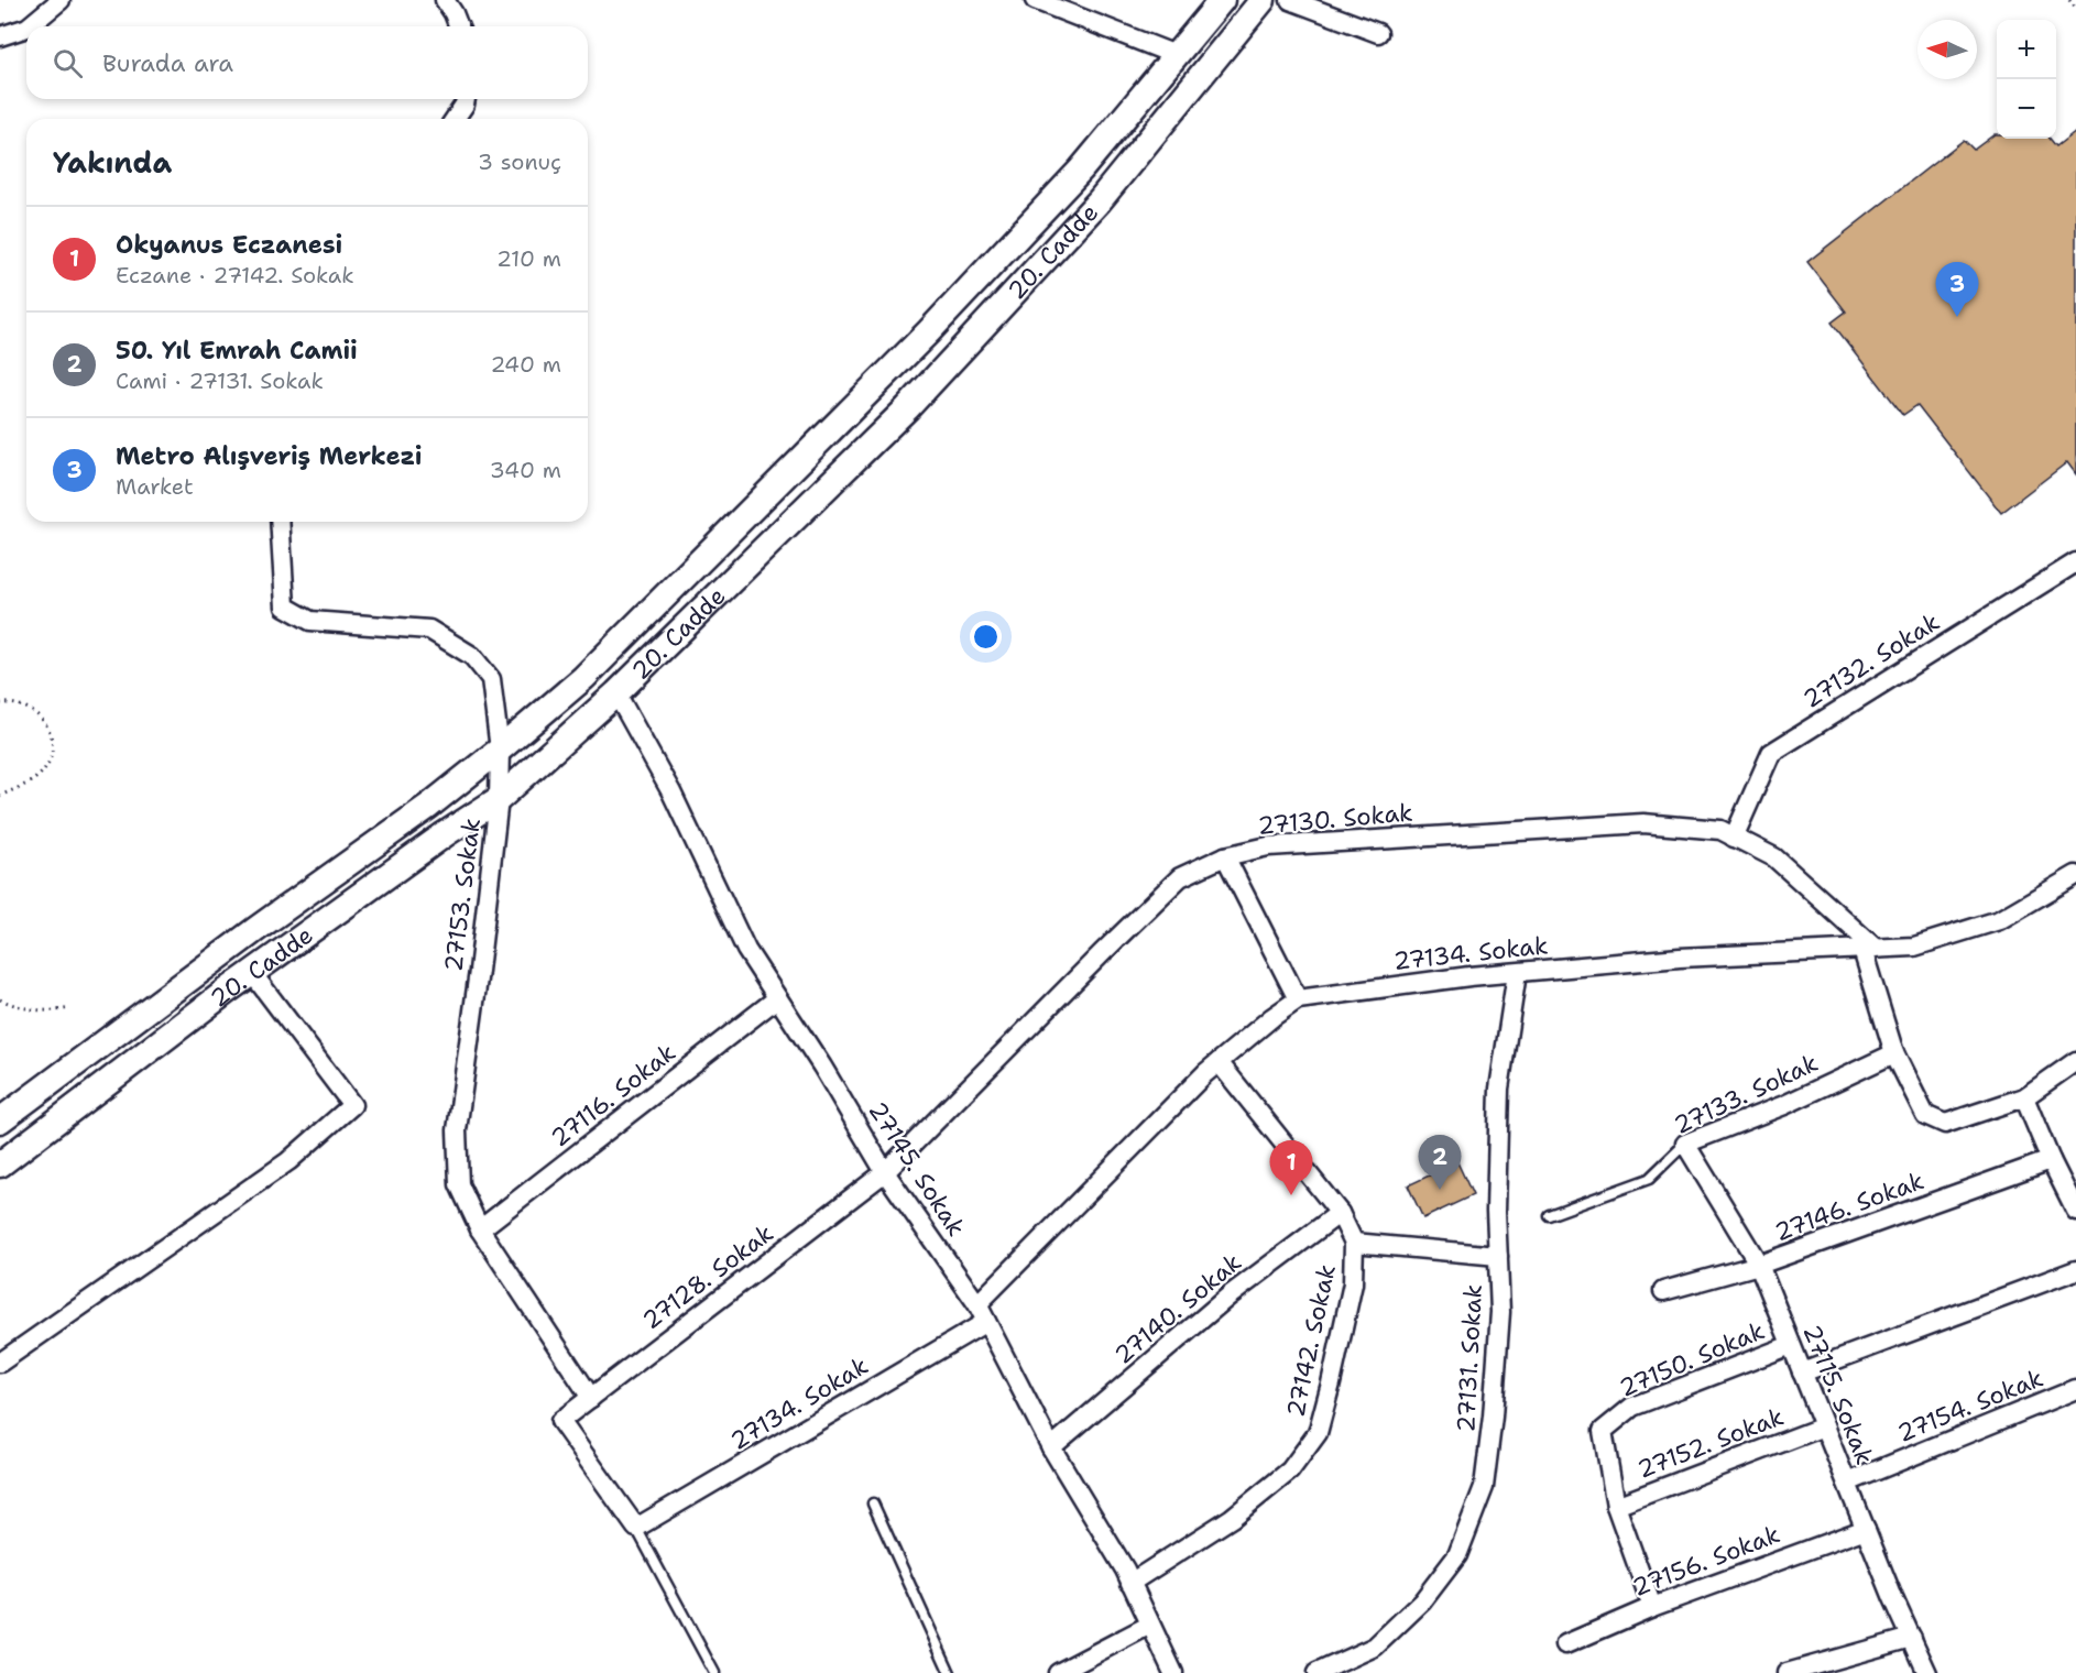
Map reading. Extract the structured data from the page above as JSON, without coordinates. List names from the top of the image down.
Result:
{
  "streets": {
    "main road": ["20. Cadde"],
    "street": [
      "27132. Sokak",
      "27130. Sokak",
      "27153. Sokak",
      "27134. Sokak",
      "27133. Sokak",
      "27116. Sokak",
      "27145. Sokak",
      "27146. Sokak",
      "27128. Sokak",
      "27140. Sokak",
      "27142. Sokak",
      "27131. Sokak",
      "27150. Sokak",
      "27115. Sokak",
      "27154. Sokak",
      "27152. Sokak",
      "27156. Sokak"
    ]
  },
  "crossings": [
    ["20. Cadde", "27153. Sokak"],
    ["20. Cadde", "27145. Sokak"],
    ["27132. Sokak", "27130. Sokak"],
    ["27130. Sokak", "27134. Sokak"],
    ["27130. Sokak", "27145. Sokak"],
    ["27130. Sokak", "27128. Sokak"],
    ["27153. Sokak", "27116. Sokak"],
    ["27153. Sokak", "27128. Sokak"],
    ["27134. Sokak", "27145. Sokak"],
    ["27134. Sokak", "27128. Sokak"],
    ["27134. Sokak", "27142. Sokak"],
    ["27134. Sokak", "27131. Sokak"],
    ["27133. Sokak", "27115. Sokak"],
    ["27116. Sokak", "27145. Sokak"],
    ["27145. Sokak", "27128. Sokak"],
    ["27145. Sokak", "27140. Sokak"],
    ["27145. Sokak", "27142. Sokak"],
    ["27146. Sokak", "27115. Sokak"],
    ["27140. Sokak", "27142. Sokak"],
    ["27150. Sokak", "27115. Sokak"],
    ["27150. Sokak", "27152. Sokak"],
    ["27150. Sokak", "27156. Sokak"],
    ["27115. Sokak", "27154. Sokak"],
    ["27115. Sokak", "27152. Sokak"],
    ["27115. Sokak", "27156. Sokak"]
  ],
  "north": "left",
  "page": {
    "map_buttons": ["+", "−"],
    "search": "Burada ara",
    "heading": ["Yakında", "3 sonuç"],
    "list": [
      {
        "mark": "1",
        "name": "Okyanus Eczanesi",
        "note": "Eczane · 27142. Sokak",
        "value": "210 m"
      },
      {
        "mark": "2",
        "name": "50. Yıl Emrah Camii",
        "note": "Cami · 27131. Sokak",
        "value": "240 m"
      },
      {
        "mark": "3",
        "name": "Metro Alışveriş Merkezi",
        "note": "Market",
        "value": "340 m"
      }
    ],
    "pins": ["3", "2", "1"]
  }
}
